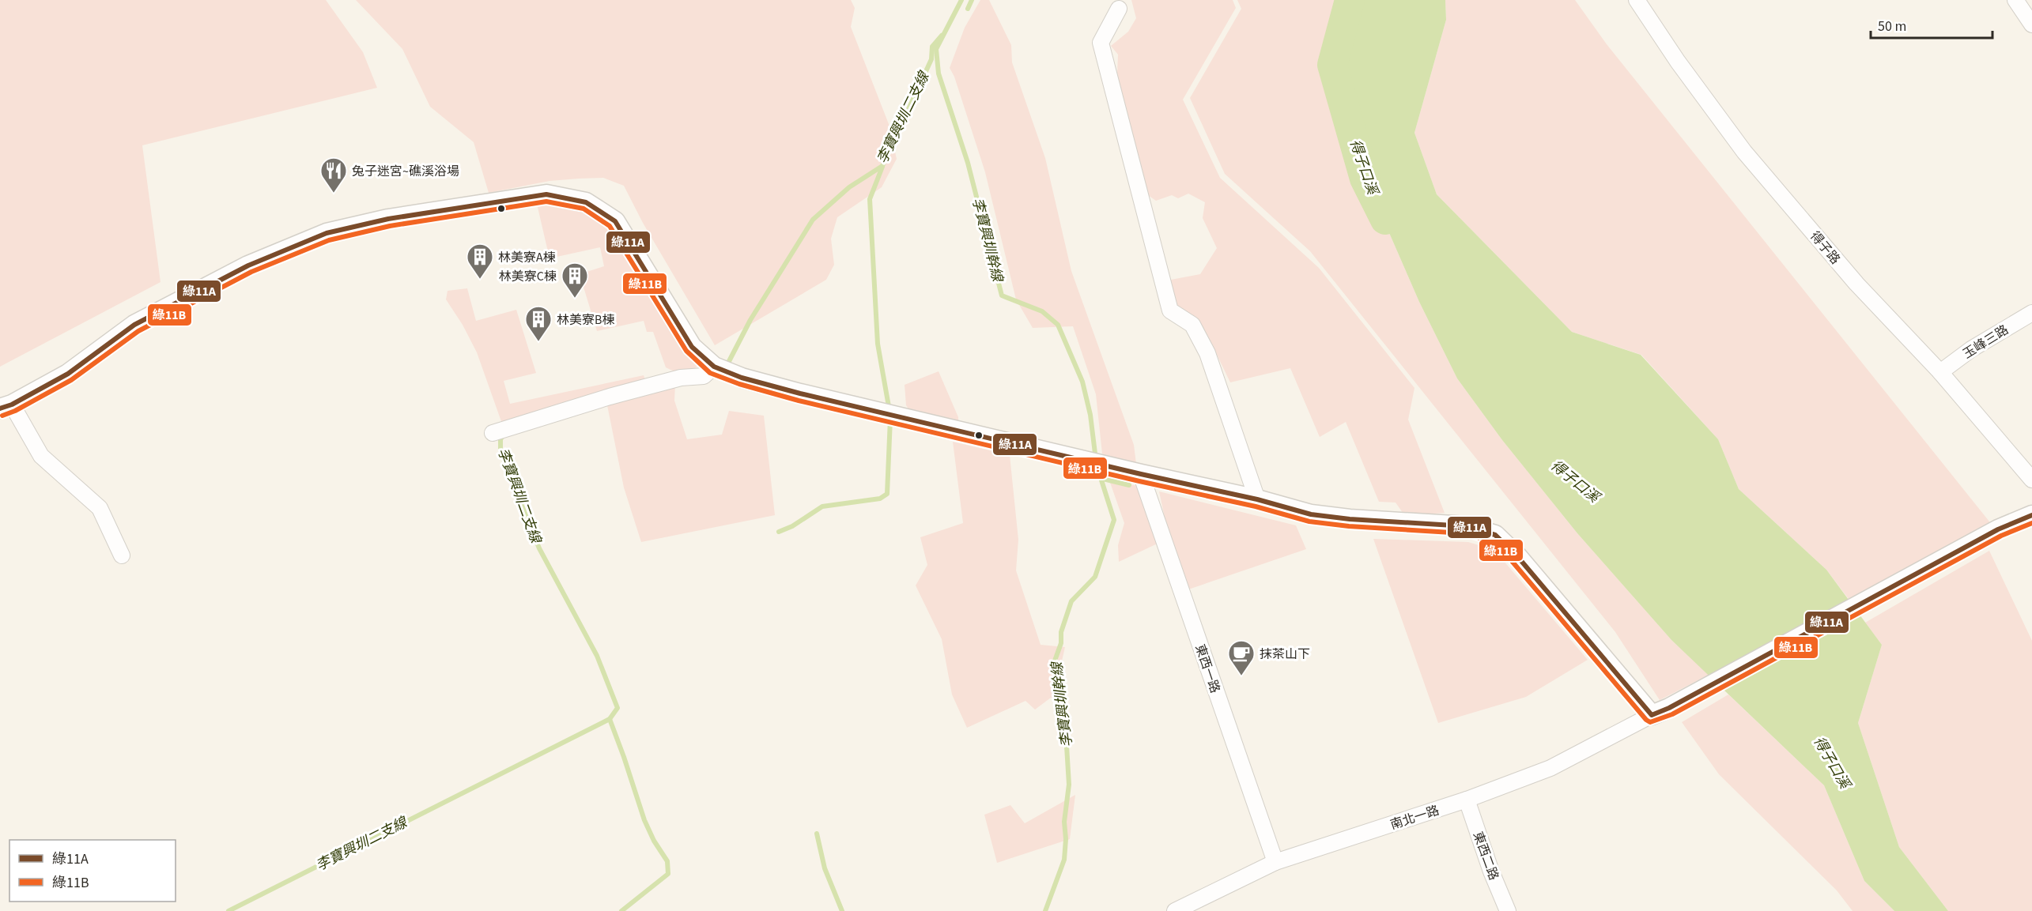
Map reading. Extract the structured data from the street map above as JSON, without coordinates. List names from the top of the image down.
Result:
{
  "streets": {
    "street": [
      "得子路",
      "玉峰三路",
      "東西一路",
      "南北一路",
      "東西二路"
    ]
  },
  "crossings": [
    ["得子路", "玉峰三路"],
    ["東西一路", "南北一路"],
    ["南北一路", "東西二路"]
  ],
  "water": ["李寶興圳二支線", "得子口溪", "李寶興圳幹線"],
  "places": {
    "restaurant": ["兔子迷宮~礁溪浴場"],
    "building": ["林美寮A棟", "林美寮C棟", "林美寮B棟"],
    "cafe": ["抹茶山下"]
  },
  "lines": ["transit line 綠11A", "transit line 綠11B"],
  "legend": ["綠11A", "綠11B"],
  "scale_bar": "50 m"
}
